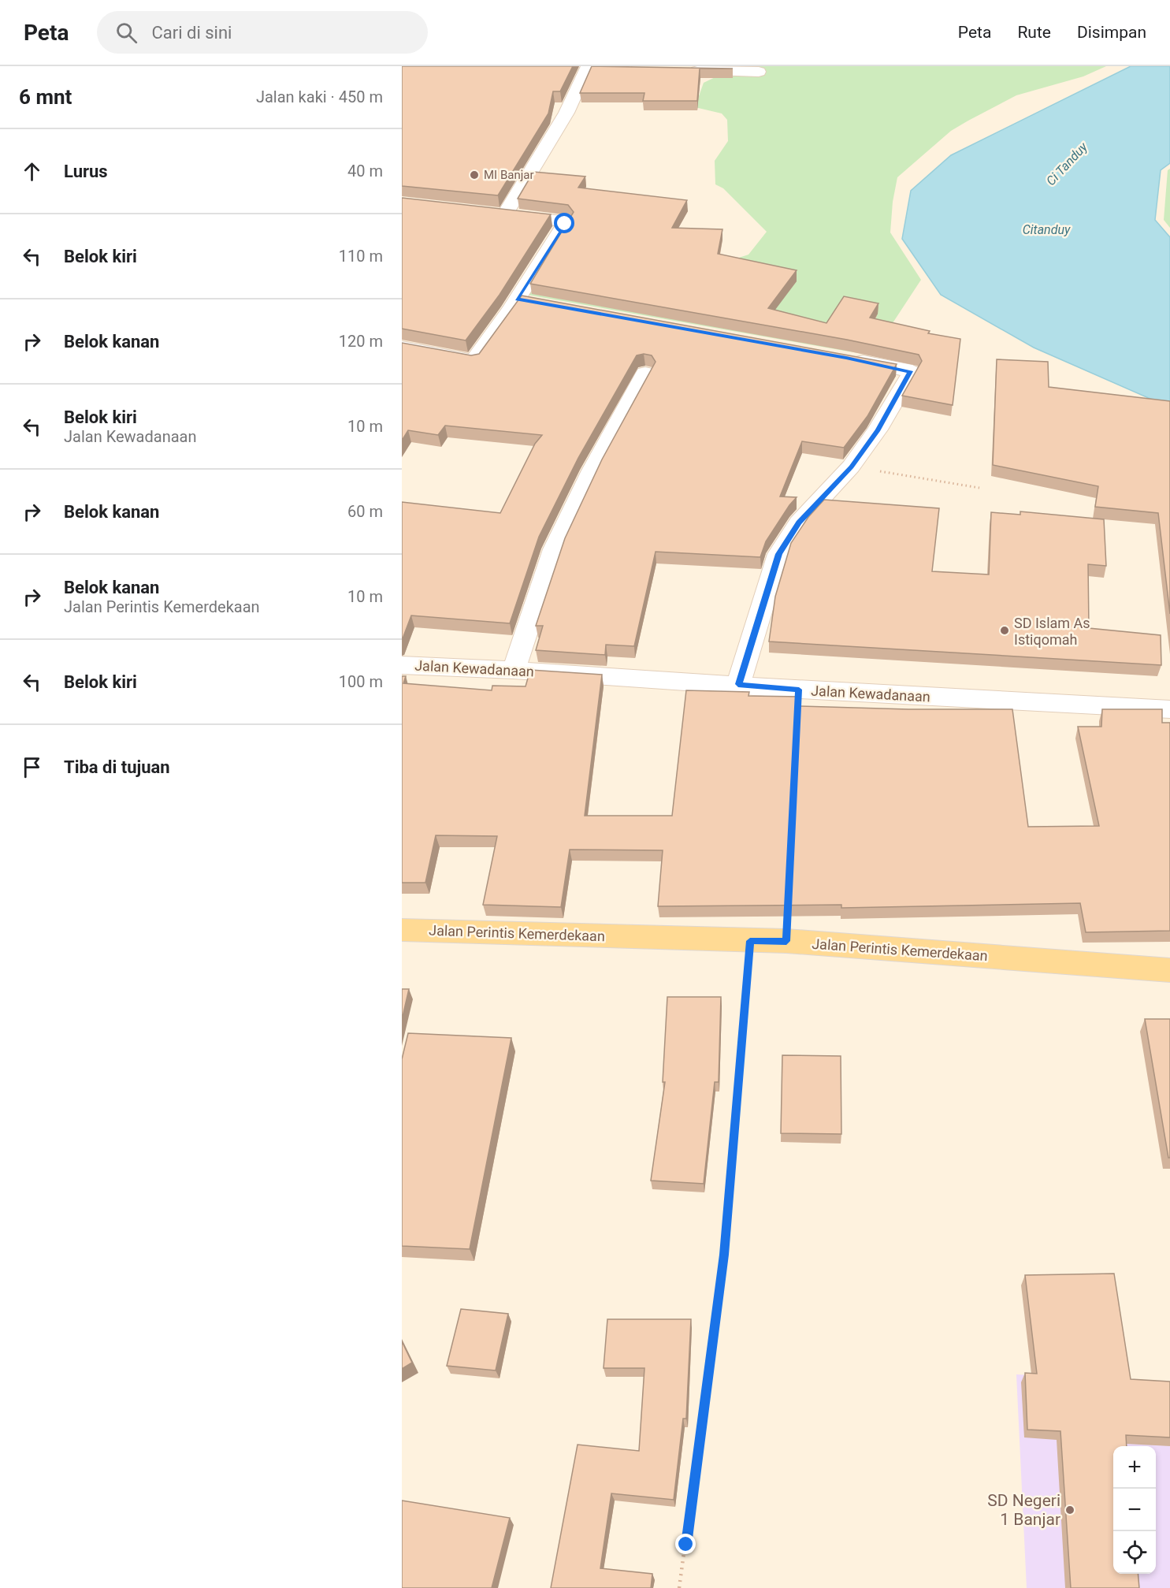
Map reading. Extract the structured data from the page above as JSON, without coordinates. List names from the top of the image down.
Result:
{
  "streets": {
    "main road": ["Jalan Perintis Kemerdekaan"],
    "street": ["Jalan Kewadanaan"]
  },
  "water": ["Ci Tanduy", "Citanduy"],
  "places": ["MI Banjar", "SD Islam As Istiqomah", "SD Negeri 1 Banjar"],
  "page": {
    "header": "Peta",
    "search": "Cari di sini",
    "nav": ["Peta", "Rute", "Disimpan"],
    "heading": ["6 mnt", "Jalan kaki · 450 m"],
    "list": [
      ["Lurus", "40 m"],
      ["Belok kiri", "110 m"],
      ["Belok kanan", "120 m"],
      ["Belok kiri", "Jalan Kewadanaan", "10 m"],
      ["Belok kanan", "60 m"],
      ["Belok kanan", "Jalan Perintis Kemerdekaan", "10 m"],
      ["Belok kiri", "100 m"],
      "Tiba di tujuan"
    ],
    "map_buttons": ["+", "−"]
  }
}
